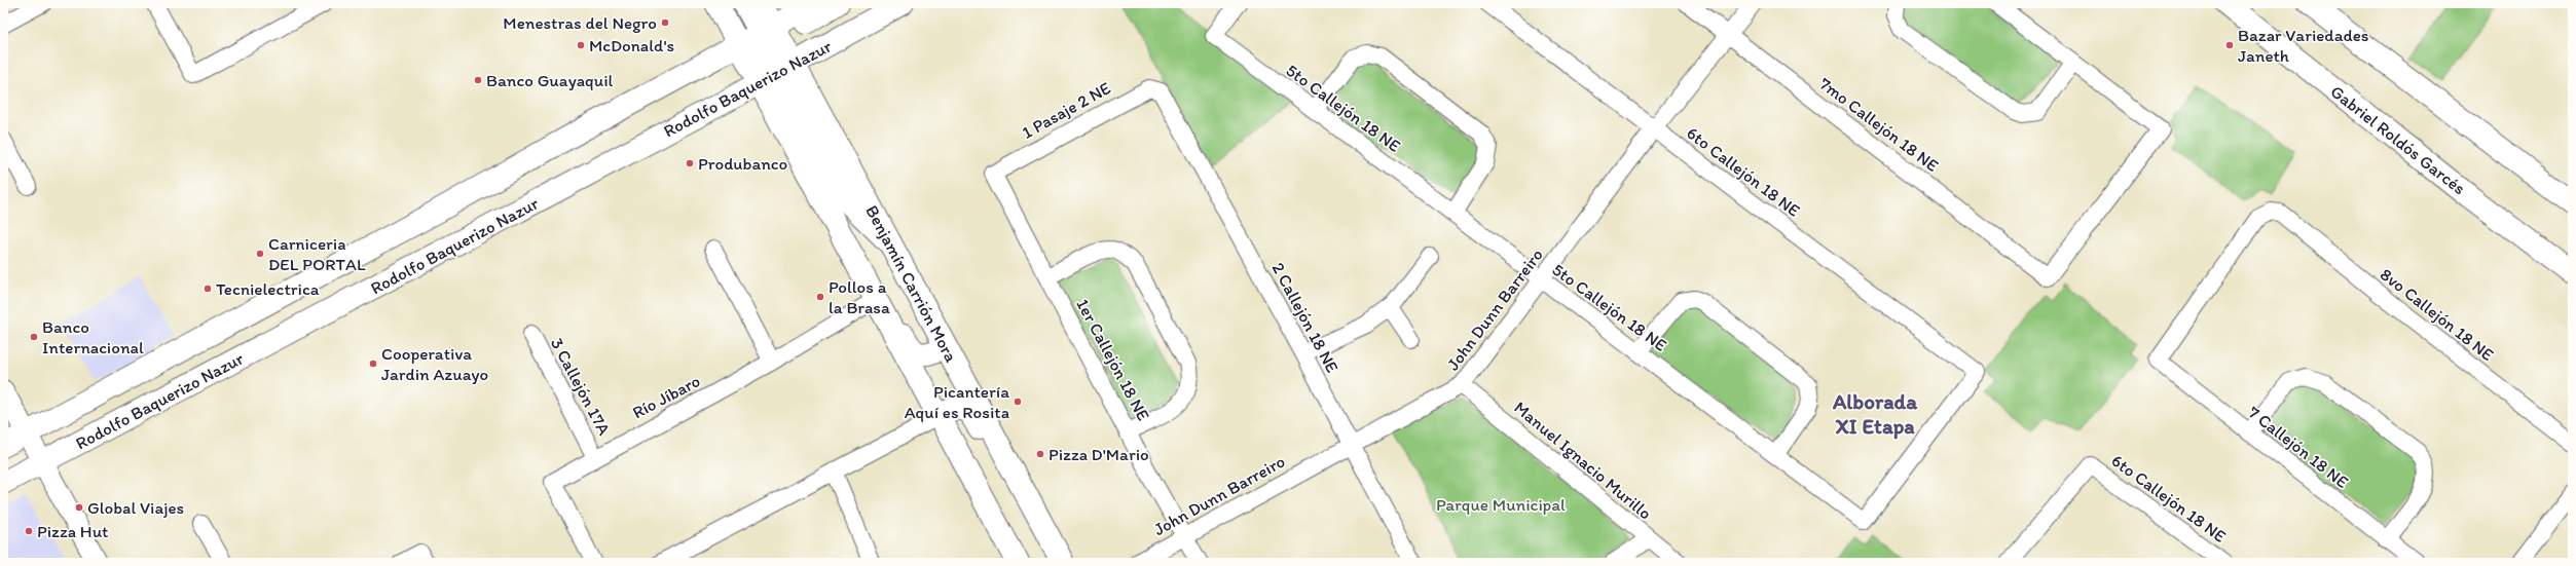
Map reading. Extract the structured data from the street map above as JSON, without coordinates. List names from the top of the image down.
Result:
{
  "streets": {
    "main road": ["Rodolfo Baquerizo Nazur", "Gabriel Roldós Garcés", "Benjamín Carrión Mora"],
    "street": [
      "5to Callejón 18 NE",
      "1 Pasaje 2 NE",
      "7mo Callejón 18 NE",
      "6to Callejón 18 NE",
      "John Dunn Barreiro",
      "8vo Callejón 18 NE",
      "2 Callejón 18 NE",
      "1er Callejón 18 NE",
      "3 Callejón 17A",
      "Río Jíbaro",
      "7 Callejón 18 NE",
      "Manuel Ignacio Murillo"
    ]
  },
  "crossings": [
    ["Rodolfo Baquerizo Nazur", "Benjamín Carrión Mora"],
    ["5to Callejón 18 NE", "6to Callejón 18 NE"],
    ["5to Callejón 18 NE", "John Dunn Barreiro"],
    ["1 Pasaje 2 NE", "2 Callejón 18 NE"],
    ["1 Pasaje 2 NE", "1er Callejón 18 NE"],
    ["7mo Callejón 18 NE", "John Dunn Barreiro"],
    ["6to Callejón 18 NE", "John Dunn Barreiro"],
    ["Benjamín Carrión Mora", "Río Jíbaro"],
    ["John Dunn Barreiro", "2 Callejón 18 NE"],
    ["John Dunn Barreiro", "1er Callejón 18 NE"],
    ["John Dunn Barreiro", "Manuel Ignacio Murillo"],
    ["8vo Callejón 18 NE", "7 Callejón 18 NE"],
    ["3 Callejón 17A", "Río Jíbaro"]
  ],
  "districts": ["Alborada XI Etapa"],
  "parks": ["Parque Municipal"],
  "places": [
    "Menestras del Negro",
    "McDonald's",
    "Bazar Variedades Janeth",
    "Banco Guayaquil",
    "Produbanco",
    "Carniceria DEL PORTAL",
    "Tecnielectrica",
    "Pollos a la Brasa",
    "Banco Internacional",
    "Cooperativa Jardin Azuayo",
    "Picantería Aquí es Rosita",
    "Pizza D'Mario",
    "Global Viajes",
    "Pizza Hut"
  ]
}
